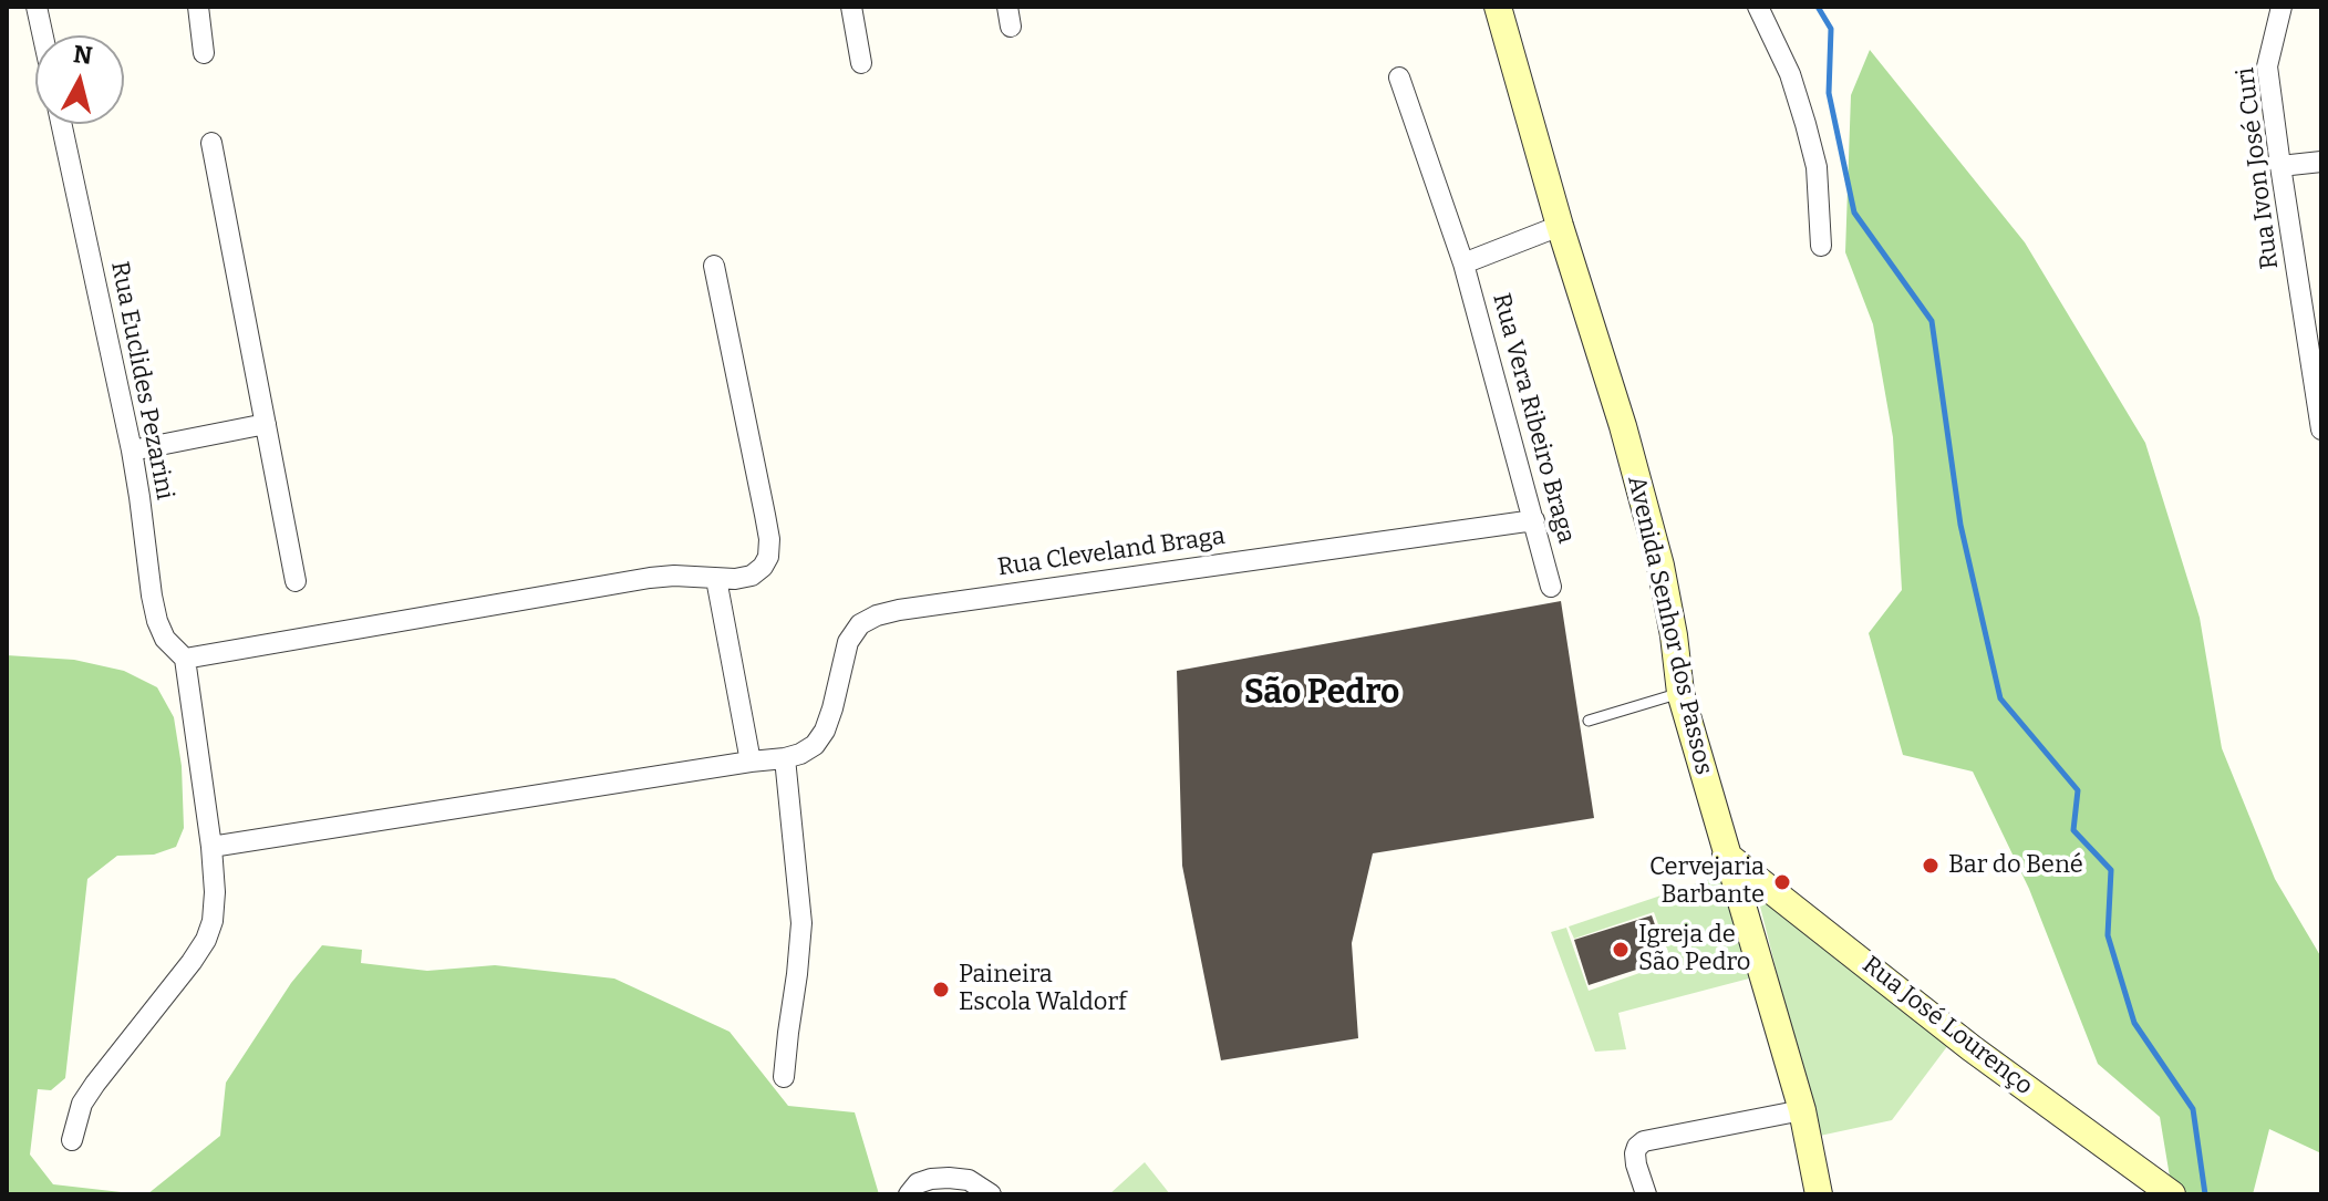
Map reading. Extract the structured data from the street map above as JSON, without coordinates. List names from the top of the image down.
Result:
{
  "streets": {
    "street": [
      "Rua Ivon José Curi",
      "Rua Euclides Pezarini",
      "Rua Vera Ribeiro Braga",
      "Rua Cleveland Braga",
      "Avenida Senhor dos Passos",
      "Rua José Lourenço"
    ]
  },
  "crossings": [
    ["Rua Vera Ribeiro Braga", "Rua Cleveland Braga"],
    ["Avenida Senhor dos Passos", "Rua José Lourenço"]
  ],
  "districts": ["São Pedro"],
  "places": [
    "Bar do Bené",
    "Cervejaria Barbante",
    "Igreja de São Pedro",
    "Paineira Escola Waldorf"
  ],
  "north": "top"
}
